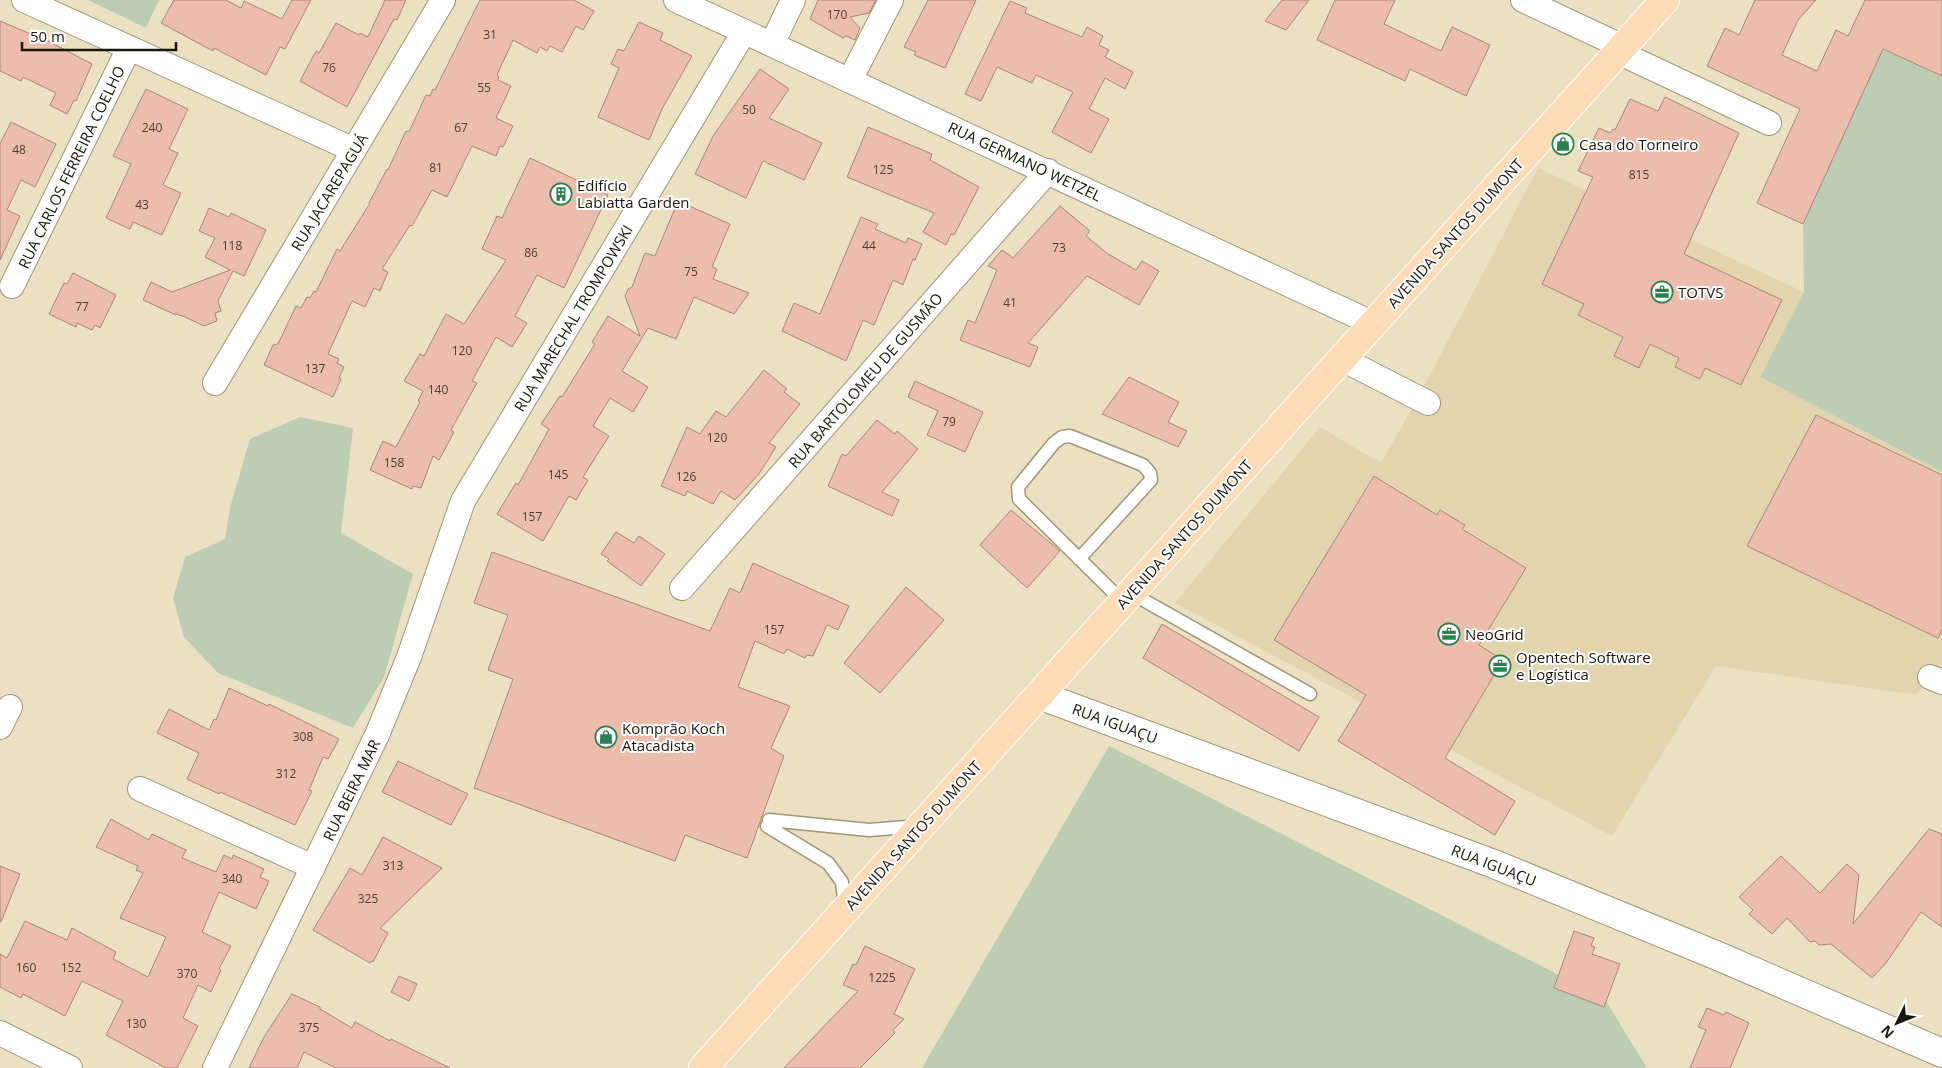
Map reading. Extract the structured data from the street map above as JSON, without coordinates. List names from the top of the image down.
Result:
{
  "streets": {
    "main road": ["AVENIDA SANTOS DUMONT"],
    "street": [
      "RUA GERMANO WETZEL",
      "RUA CARLOS FERREIRA COELHO",
      "RUA JACAREPAGUÁ",
      "RUA MARECHAL TROMPOWSKI",
      "RUA BARTOLOMEU DE GUSMÃO",
      "RUA IGUAÇU",
      "RUA BEIRA MAR"
    ]
  },
  "crossings": [
    ["RUA GERMANO WETZEL", "AVENIDA SANTOS DUMONT"],
    ["RUA GERMANO WETZEL", "RUA MARECHAL TROMPOWSKI"],
    ["RUA GERMANO WETZEL", "RUA BARTOLOMEU DE GUSMÃO"],
    ["AVENIDA SANTOS DUMONT", "RUA IGUAÇU"],
    ["RUA MARECHAL TROMPOWSKI", "RUA BEIRA MAR"]
  ],
  "places": {
    "shop": ["Casa do Torneiro", "Komprão Koch Atacadista"],
    "building": ["Edifício Labiatta Garden"],
    "office": ["TOTVS", "NeoGrid", "Opentech Software e Logística"]
  },
  "house_numbers": [
    "170",
    "31",
    "76",
    "55",
    "50",
    "240",
    "67",
    "48",
    "81",
    "125",
    "815",
    "43",
    "118",
    "44",
    "73",
    "86",
    "75",
    "41",
    "77",
    "120",
    "137",
    "140",
    "79",
    "120",
    "158",
    "145",
    "126",
    "157",
    "157",
    "308",
    "312",
    "313",
    "340",
    "325",
    "160",
    "152",
    "370",
    "1225",
    "130",
    "375"
  ],
  "scale_bar": "50 m",
  "north": "bottom left"
}
